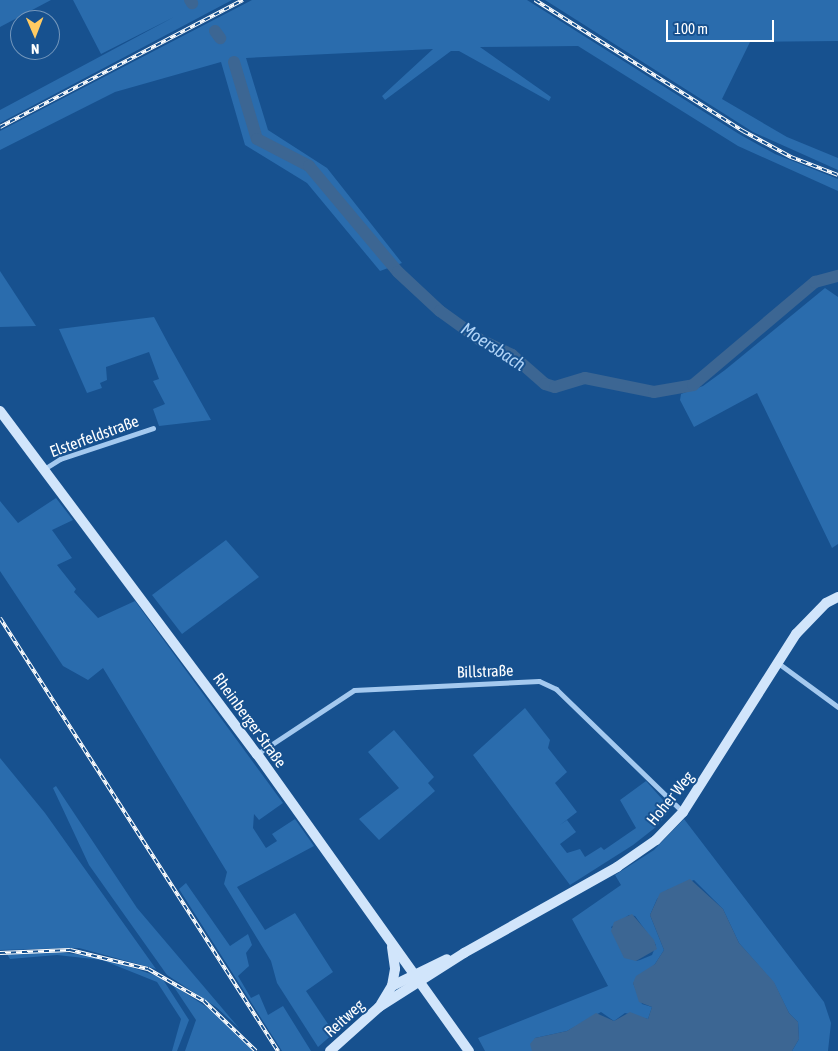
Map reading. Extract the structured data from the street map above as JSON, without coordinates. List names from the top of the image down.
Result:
{
  "streets": {
    "main road": ["Rheinberger Straße", "Hoher Weg", "Reitweg"],
    "street": ["Elsterfeldstraße", "Billstraße"]
  },
  "crossings": [
    ["Elsterfeldstraße", "Rheinberger Straße"],
    ["Billstraße", "Rheinberger Straße"],
    ["Billstraße", "Hoher Weg"],
    ["Rheinberger Straße", "Hoher Weg"],
    ["Rheinberger Straße", "Reitweg"],
    ["Hoher Weg", "Reitweg"]
  ],
  "water": ["Moersbach"],
  "scale_bar": "100 m",
  "north": "bottom"
}
